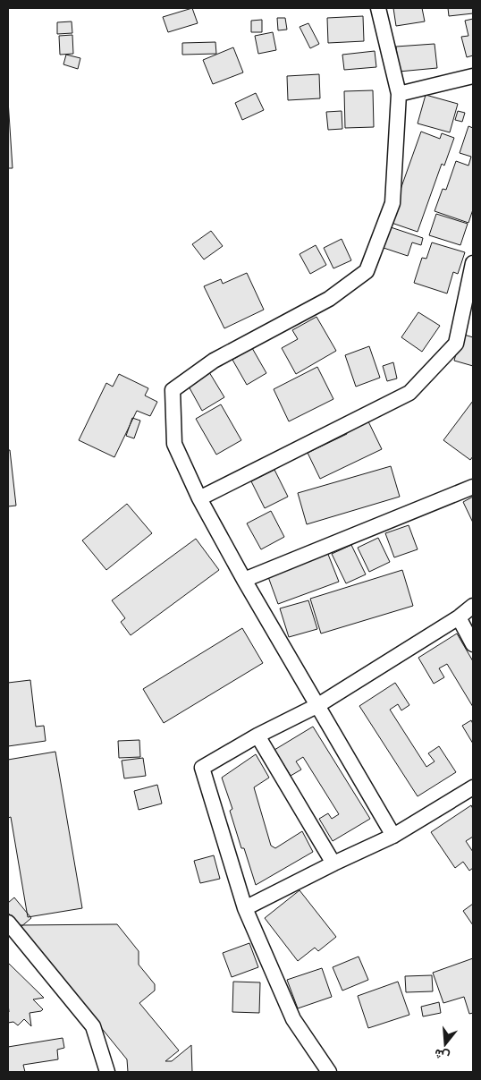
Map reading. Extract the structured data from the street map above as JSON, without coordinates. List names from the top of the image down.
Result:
{
  "north": "bottom"
}
